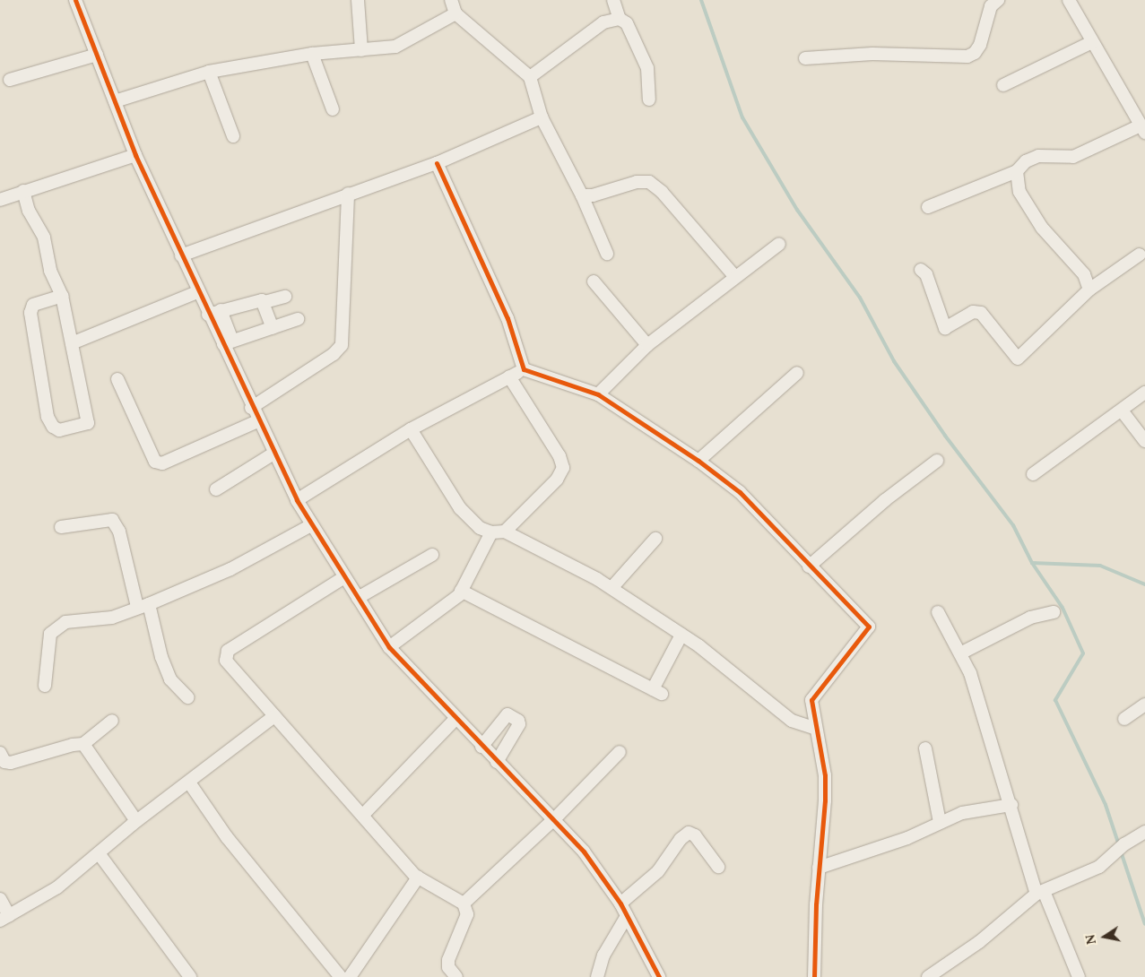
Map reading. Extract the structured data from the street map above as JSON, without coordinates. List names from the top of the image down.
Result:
{
  "north": "left"
}
